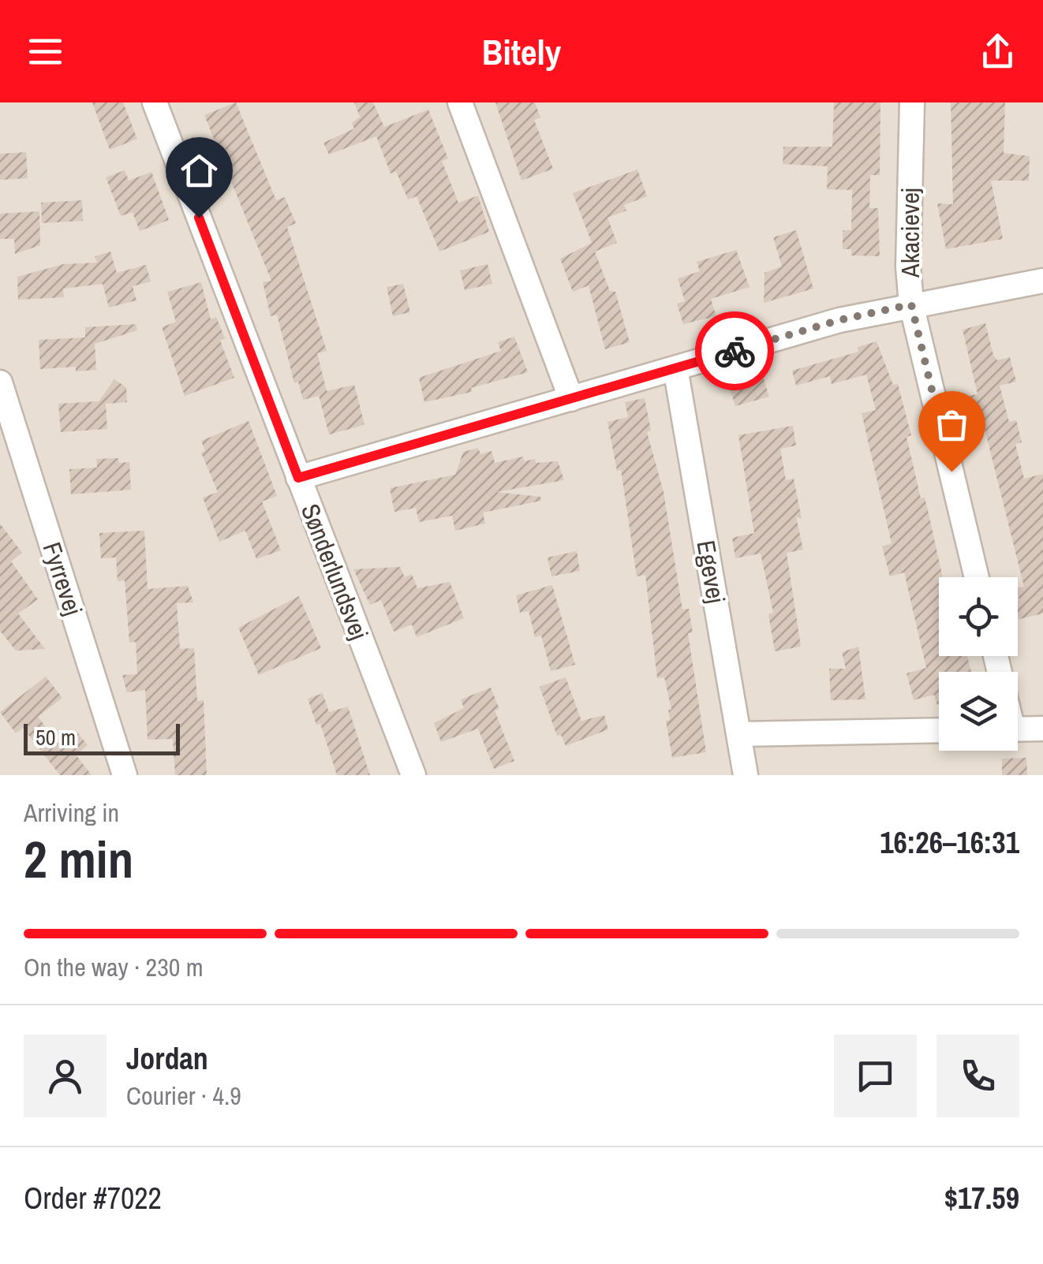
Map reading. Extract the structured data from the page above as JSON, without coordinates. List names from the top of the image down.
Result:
{
  "streets": {
    "street": [
      "Akacievej",
      "Sønderlundsvej",
      "Egevej",
      "Fyrrevej"
    ]
  },
  "scale_bar": "50 m",
  "page": {
    "header": "Bitely",
    "scale": "50 m",
    "heading": ["2 min", "Arriving in", "16:26–16:31"],
    "panel": [
      "Jordan",
      "Courier · 4.9",
      "Order #7022",
      "$17.59"
    ],
    "bar": "On the way · 230 m"
  }
}
